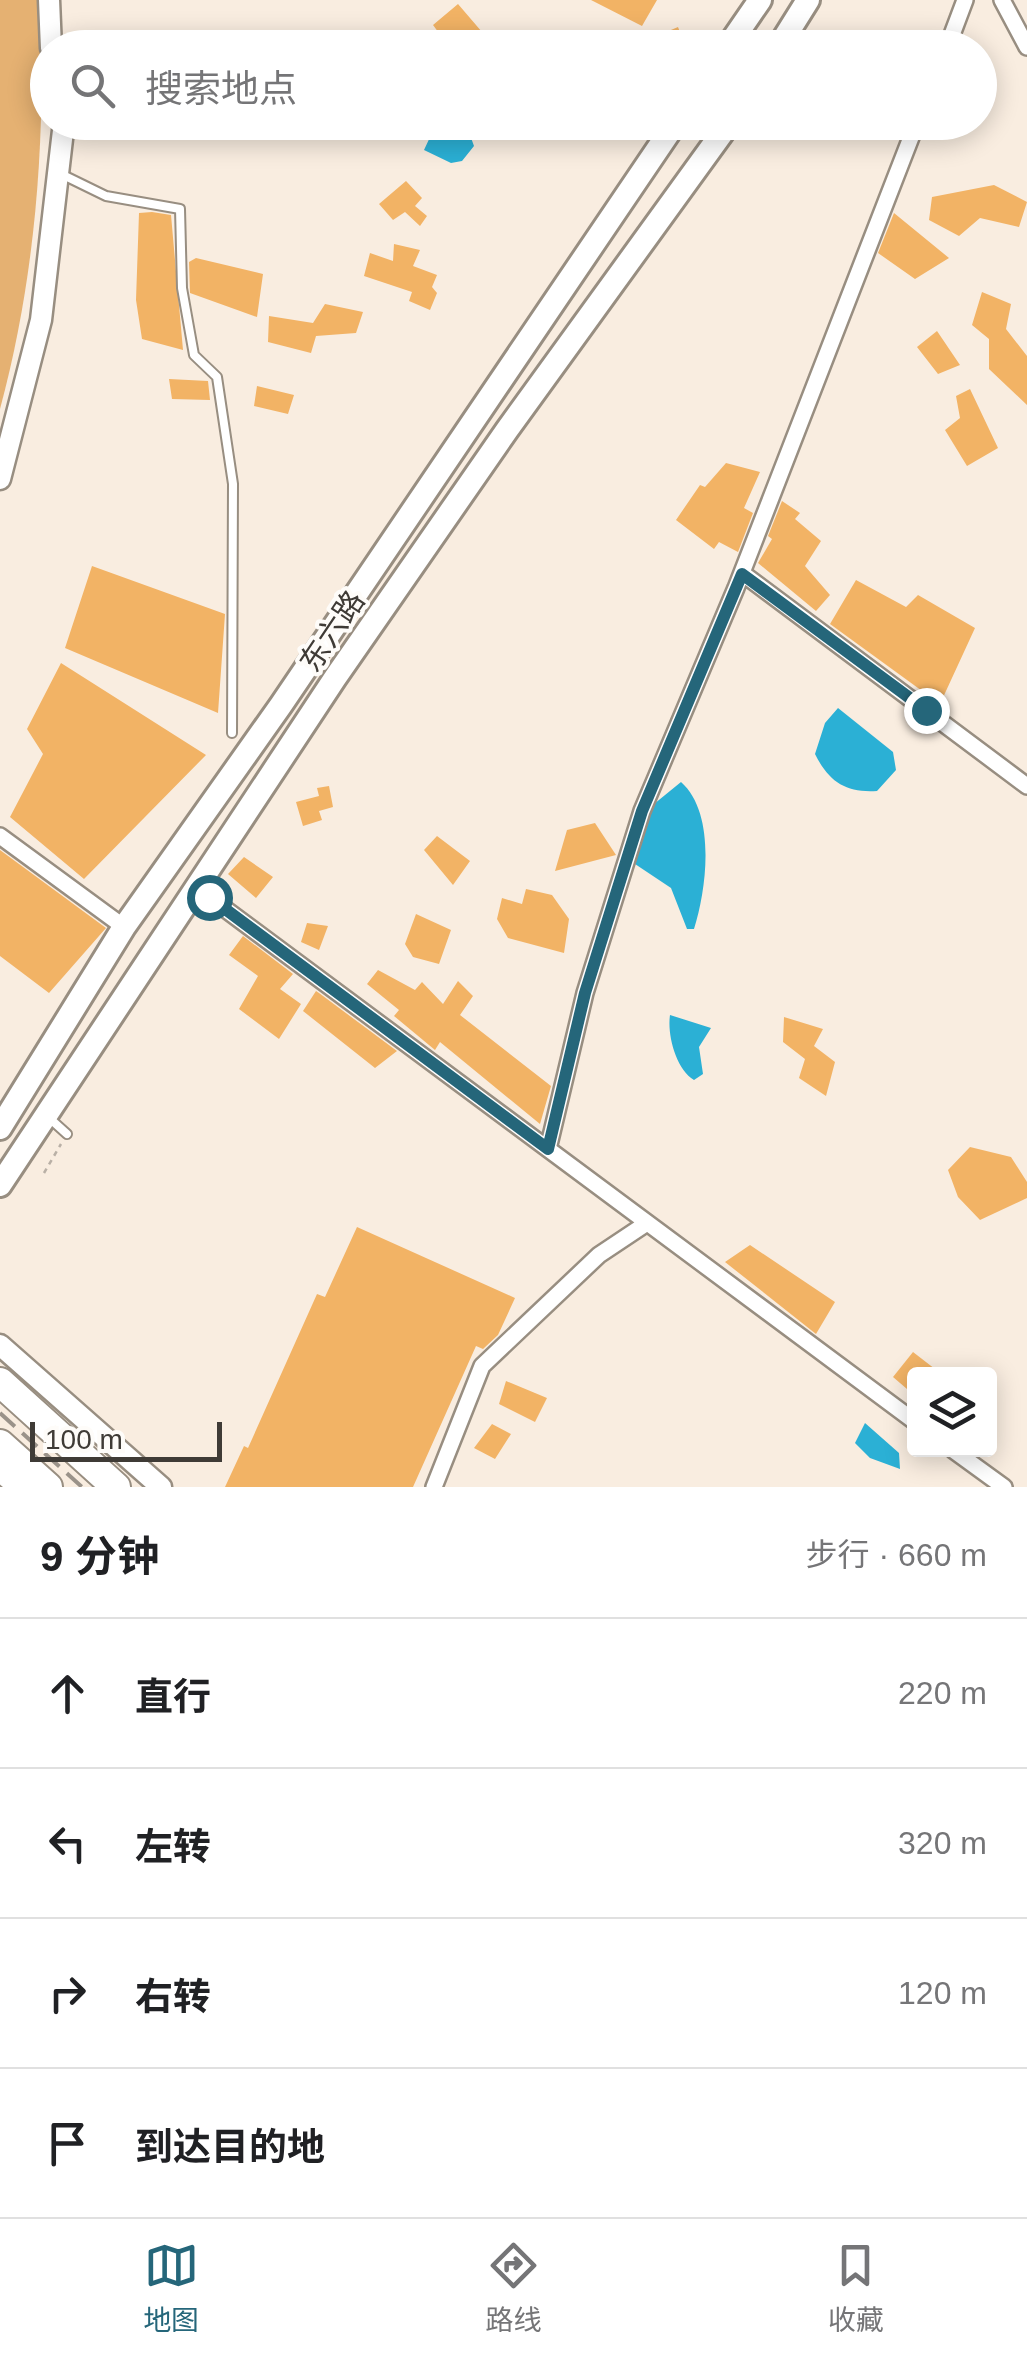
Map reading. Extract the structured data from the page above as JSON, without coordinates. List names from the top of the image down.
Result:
{
  "streets": {
    "main road": ["东六路"]
  },
  "scale_bar": "100 m",
  "page": {
    "search": "搜索地点",
    "scale": "100 m",
    "heading": ["9 分钟", "步行 · 660 m"],
    "list": [
      ["直行", "220 m"],
      ["左转", "320 m"],
      ["右转", "120 m"],
      "到达目的地"
    ],
    "nav": ["地图", "路线", "收藏"]
  }
}
